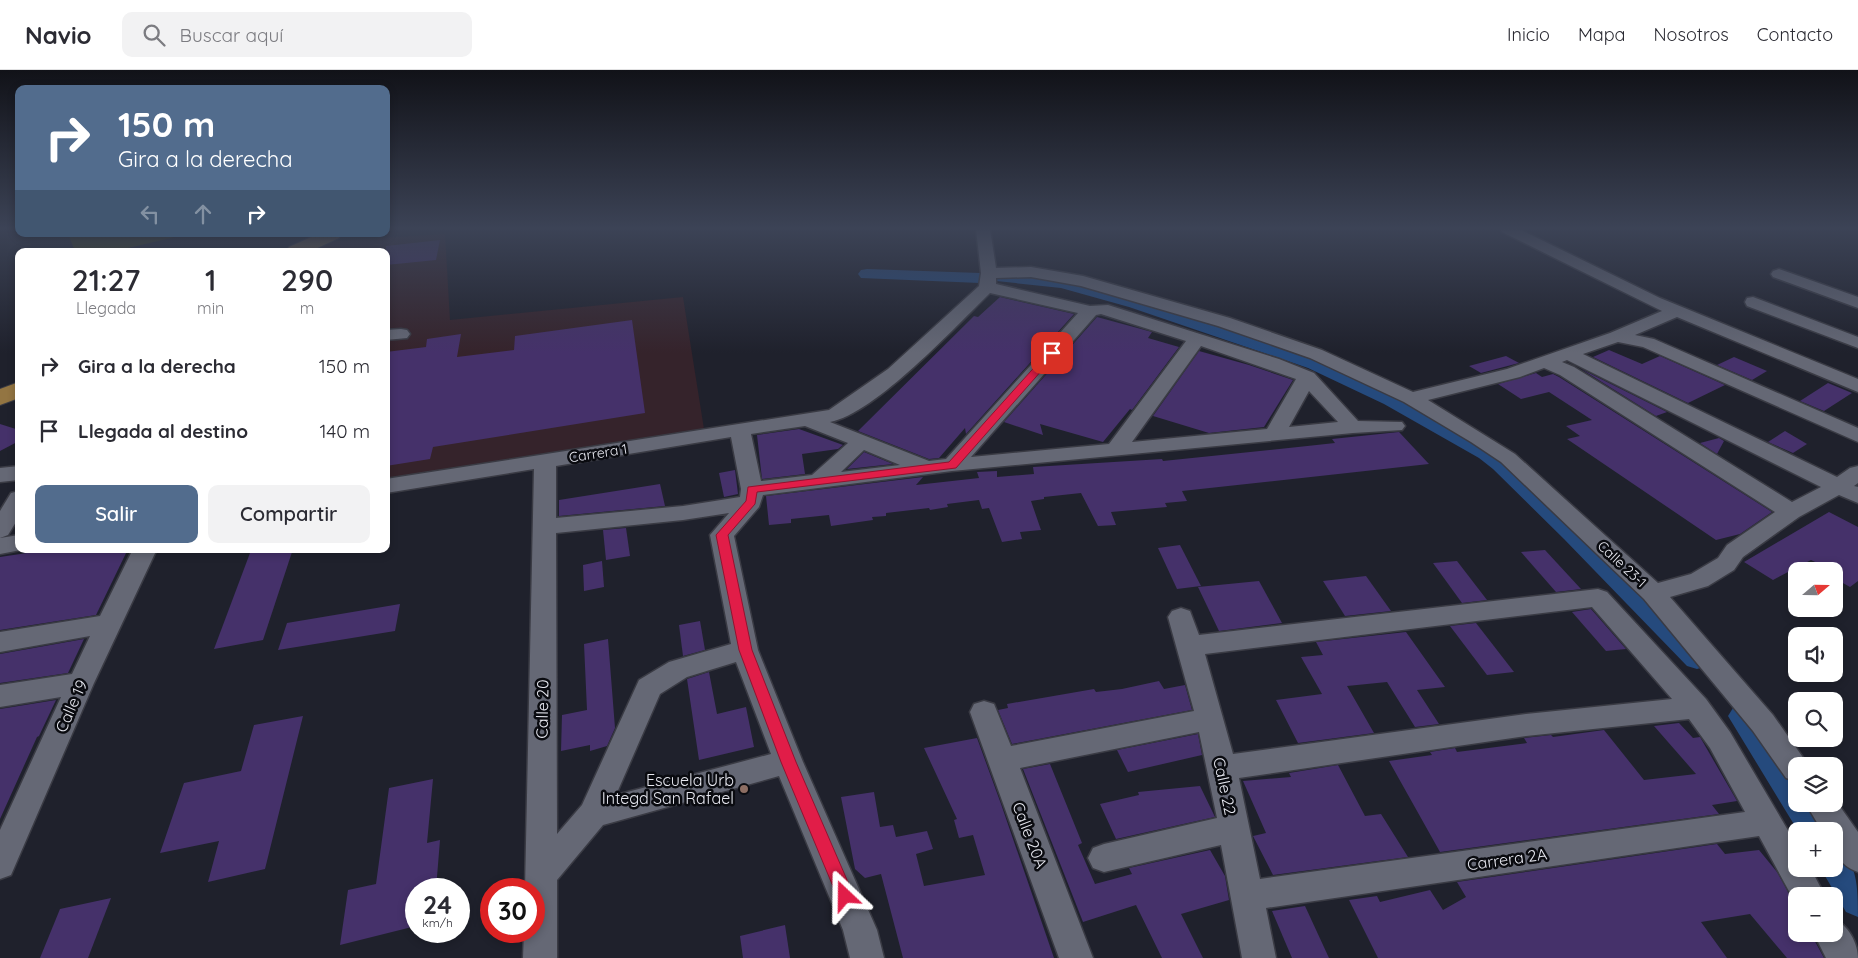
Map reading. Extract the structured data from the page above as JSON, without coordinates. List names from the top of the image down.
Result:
{
  "streets": {
    "street": [
      "Carrera 1",
      "Calle 23-1",
      "Calle 19",
      "Calle 20",
      "Calle 22",
      "Calle 20A",
      "Carrera 2A"
    ]
  },
  "crossings": [
    ["Carrera 1", "Calle 23-1"],
    ["Carrera 1", "Calle 20"],
    ["Calle 22", "Carrera 2A"]
  ],
  "places": ["Escuela Urb Integd San Rafael"],
  "north": "right",
  "page": {
    "header": "Navio",
    "search": "Buscar aquí",
    "nav": [
      "Inicio",
      "Mapa",
      "Nosotros",
      "Contacto"
    ],
    "turn": ["150 m", "Gira a la derecha"],
    "eta": [
      "21:27",
      "Llegada",
      "1",
      "min",
      "290",
      "m"
    ],
    "list": [
      {
        "name": "Gira a la derecha",
        "value": "150 m"
      },
      {
        "name": "Llegada al destino",
        "value": "140 m"
      }
    ],
    "buttons": ["Salir", "Compartir"],
    "map_buttons": ["+", "−"],
    "speed": "24 km/h",
    "limit": "30"
  }
}
